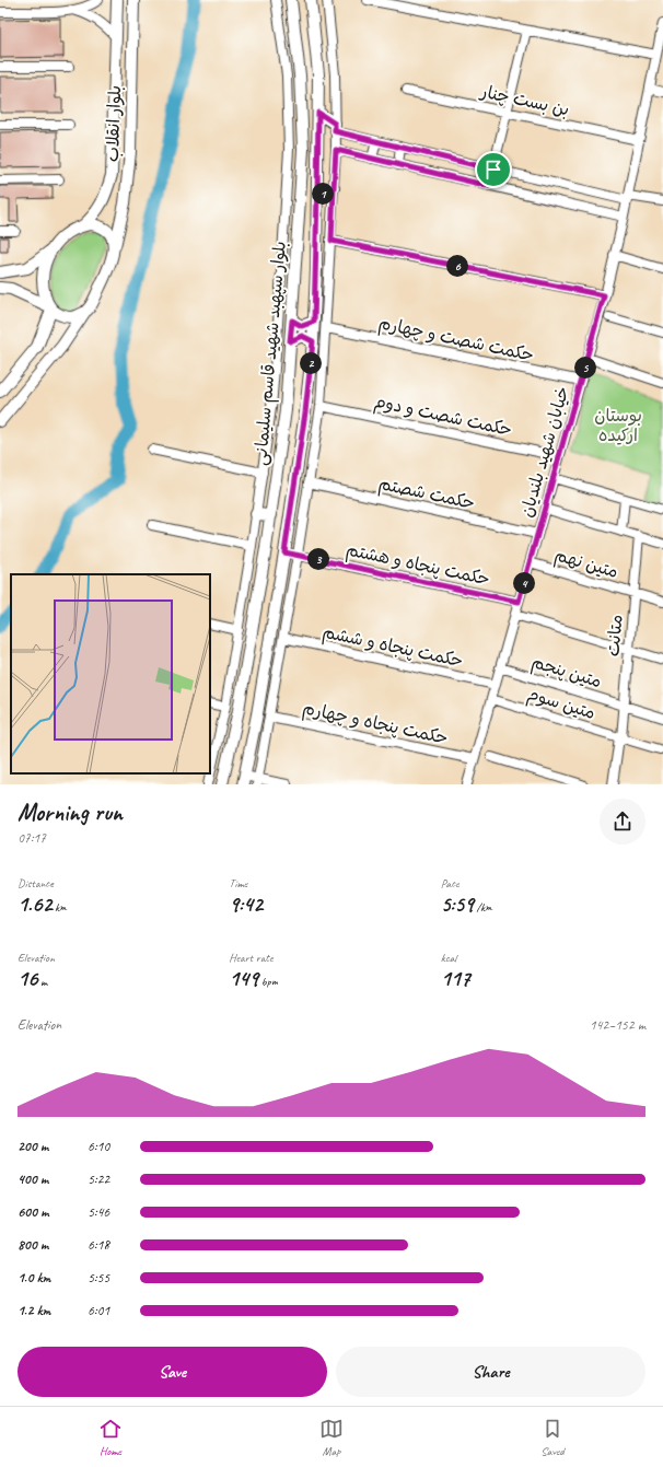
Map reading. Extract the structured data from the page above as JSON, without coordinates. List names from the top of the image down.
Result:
{
  "streets": {
    "main road": ["بلوار انقلاب", "بلوار سپهبد شهید قاسم سلیمانی"],
    "street": [
      "بن بست چنار",
      "حکمت شصت و چهارم",
      "حکمت شصت و دوم",
      "خیابان شهید بلندیان",
      "حکمت شصتم",
      "متین نهم",
      "حکمت پنجاه و هشتم",
      "متانت",
      "حکمت پنجاه و ششم",
      "متین پنجم",
      "متین سوم",
      "حکمت پنجاه و چهارم"
    ]
  },
  "crossings": [
    ["بن بست چنار", "خیابان شهید بلندیان"],
    ["حکمت شصت و چهارم", "خیابان شهید بلندیان"],
    ["بلوار سپهبد شهید قاسم سلیمانی", "حکمت پنجاه و هشتم"],
    ["حکمت شصت و دوم", "خیابان شهید بلندیان"],
    ["خیابان شهید بلندیان", "حکمت شصتم"],
    ["خیابان شهید بلندیان", "متین نهم"],
    ["خیابان شهید بلندیان", "حکمت پنجاه و هشتم"],
    ["خیابان شهید بلندیان", "حکمت پنجاه و ششم"],
    ["خیابان شهید بلندیان", "متین پنجم"],
    ["خیابان شهید بلندیان", "متین سوم"],
    ["خیابان شهید بلندیان", "حکمت پنجاه و چهارم"],
    ["متین نهم", "متانت"],
    ["متانت", "متین پنجم"],
    ["متانت", "متین سوم"]
  ],
  "parks": ["بوستان ارکیده"],
  "page": {
    "pins": [
      "1",
      "6",
      "2",
      "5",
      "3",
      "4"
    ],
    "heading": ["Morning run", "07:17"],
    "stats": [
      ["Distance", "1.62 km"],
      ["Time", "9:42"],
      ["Pace", "5:59 /km"],
      ["Elevation", "16 m"],
      ["Heart rate", "149 bpm"],
      ["kcal", "117"]
    ],
    "chart": ["Elevation", "142–152 m"],
    "list": [
      {
        "name": "200 m",
        "note": "6:10"
      },
      {
        "name": "400 m",
        "note": "5:22"
      },
      {
        "name": "600 m",
        "note": "5:46"
      },
      {
        "name": "800 m",
        "note": "6:18"
      },
      {
        "name": "1.0 km",
        "note": "5:55"
      },
      {
        "name": "1.2 km",
        "note": "6:01"
      }
    ],
    "buttons": ["Save", "Share"],
    "tabs": ["Home", "Map", "Saved"]
  }
}
